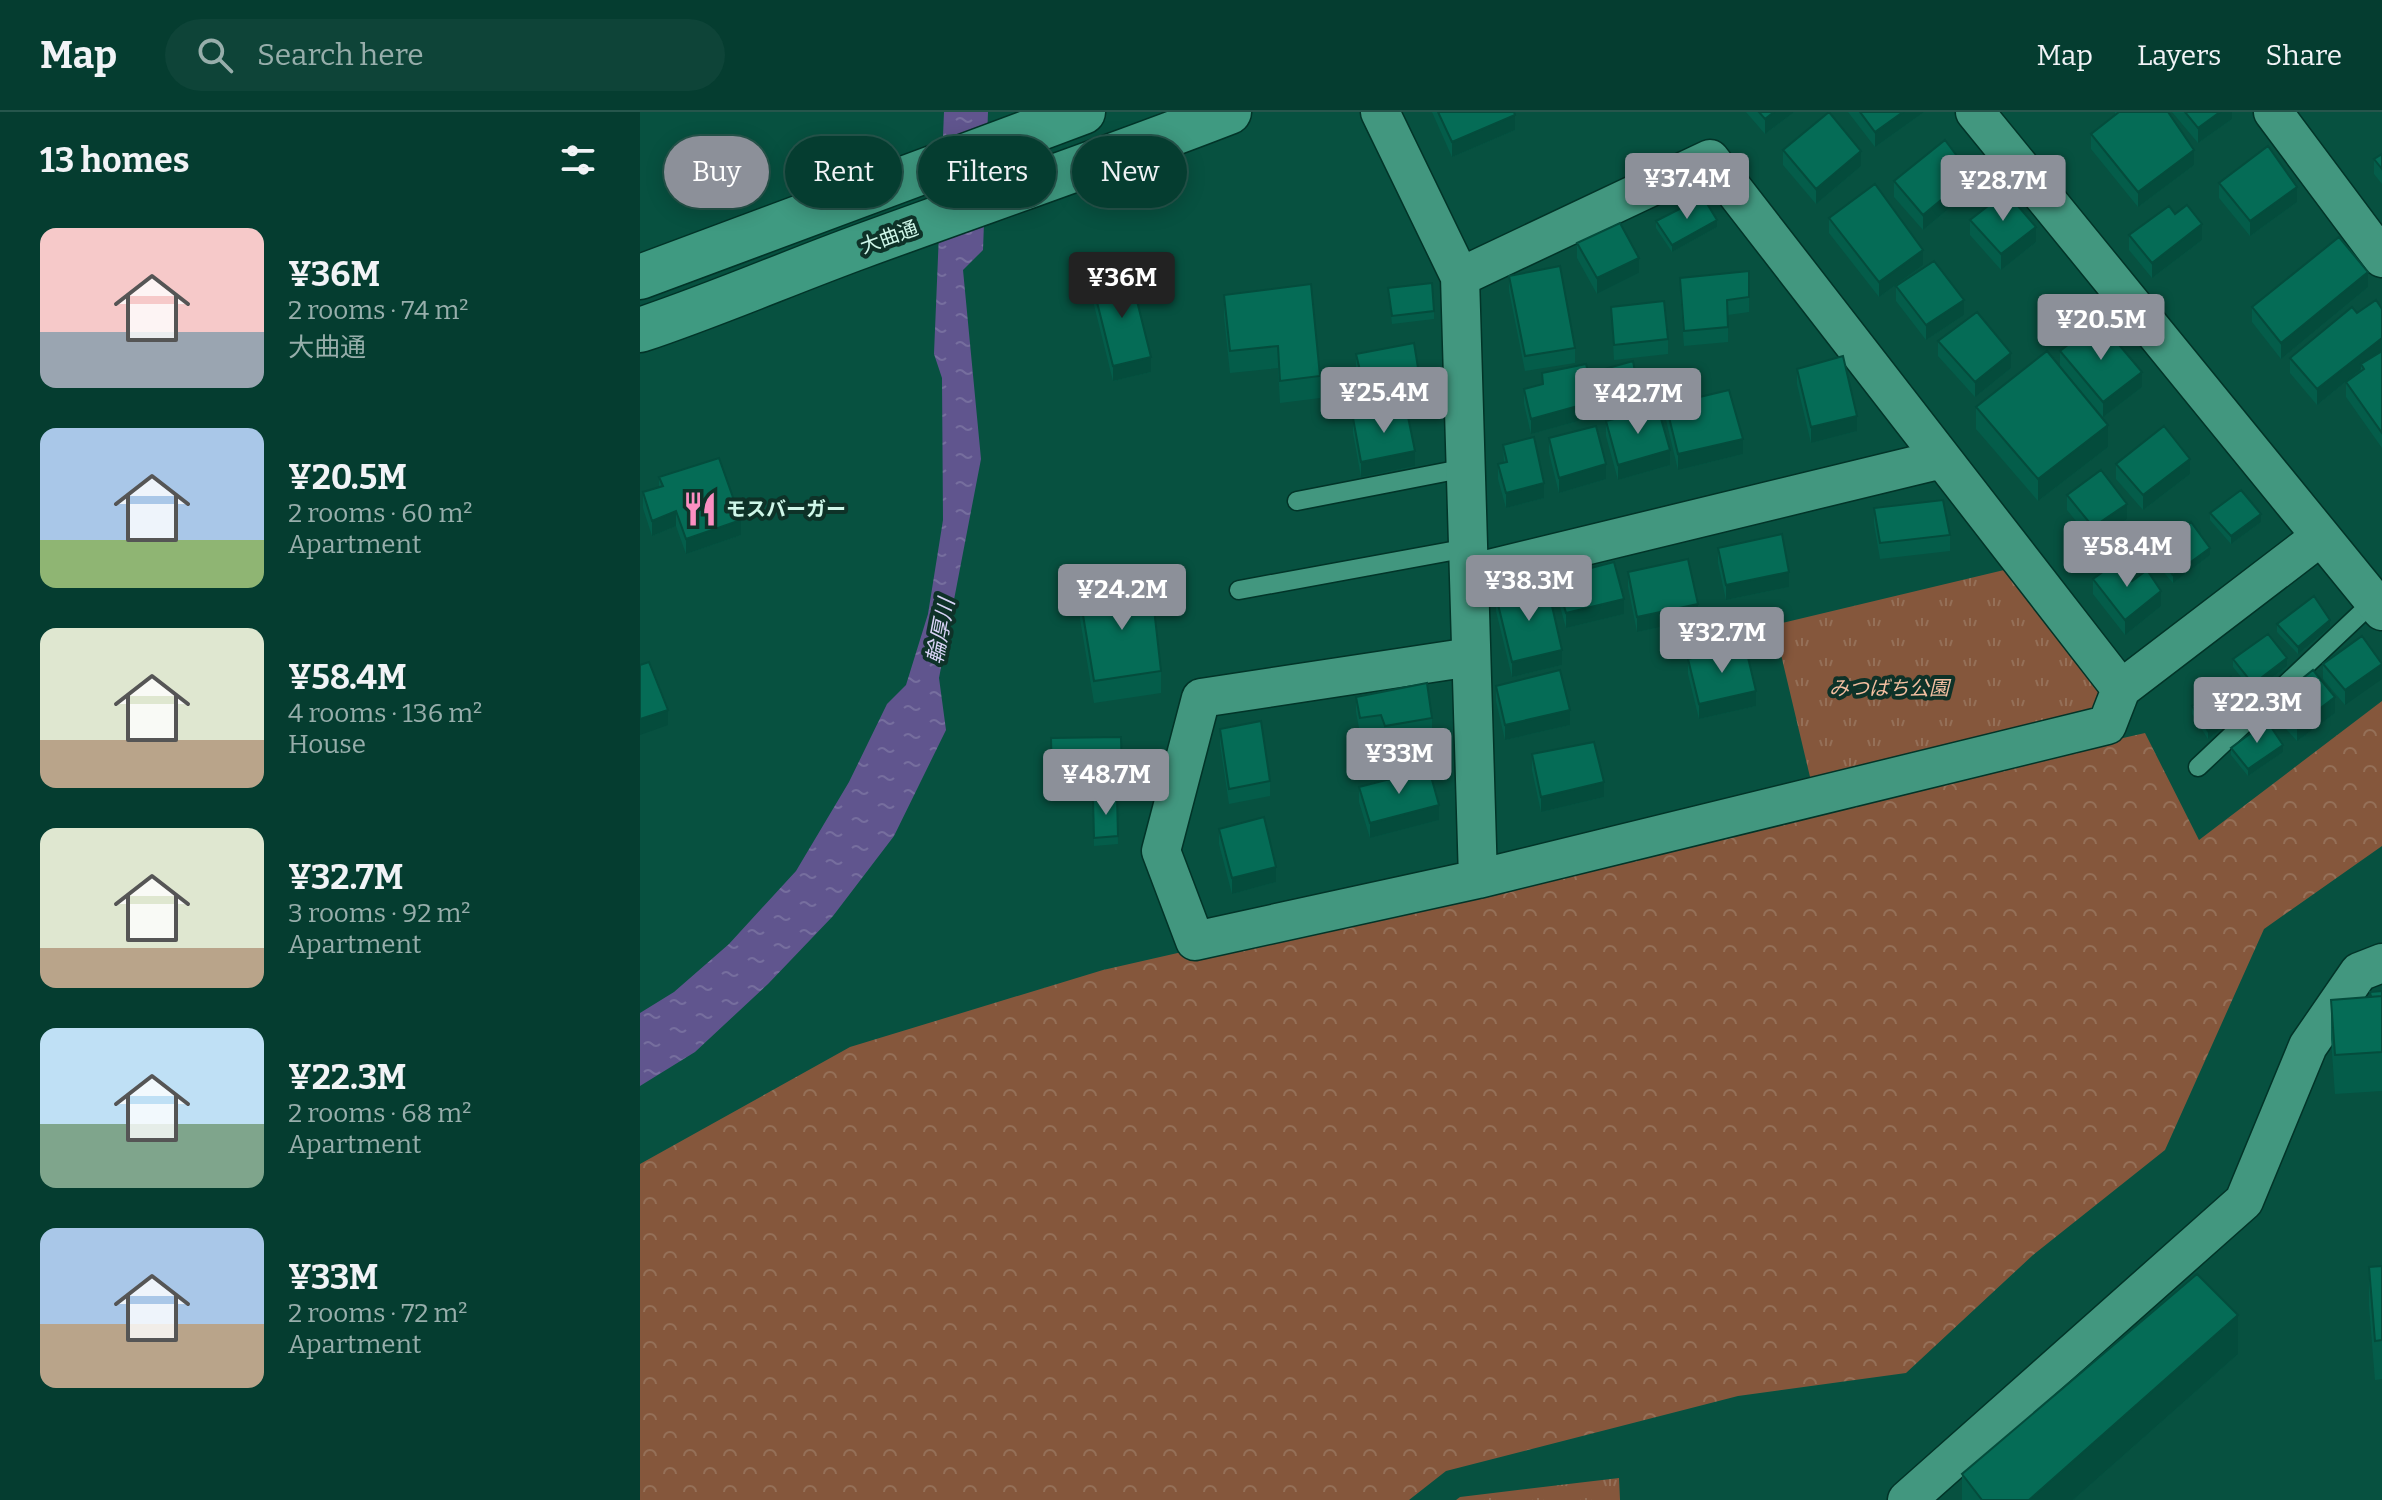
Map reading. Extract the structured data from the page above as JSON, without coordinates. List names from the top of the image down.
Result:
{
  "streets": {
    "main road": ["大曲通"]
  },
  "water": ["輪厚川"],
  "parks": ["みつばち公園"],
  "places": {
    "restaurant": ["モスバーガー"]
  },
  "page": {
    "header": "Map",
    "search": "Search here",
    "nav": ["Map", "Layers", "Share"],
    "heading": "13 homes",
    "chip": [
      "Buy",
      "Rent",
      "Filters",
      "New"
    ],
    "price": [
      "¥37.4M",
      "¥28.7M",
      "¥36M",
      "¥20.5M",
      "¥25.4M",
      "¥42.7M",
      "¥58.4M",
      "¥38.3M",
      "¥24.2M",
      "¥32.7M",
      "¥22.3M",
      "¥33M",
      "¥48.7M"
    ],
    "list": [
      {
        "name": "¥36M",
        "note": "2 rooms · 74 m² · 大曲通"
      },
      {
        "name": "¥20.5M",
        "note": "2 rooms · 60 m² · Apartment"
      },
      {
        "name": "¥58.4M",
        "note": "4 rooms · 136 m² · House"
      },
      {
        "name": "¥32.7M",
        "note": "3 rooms · 92 m² · Apartment"
      },
      {
        "name": "¥22.3M",
        "note": "2 rooms · 68 m² · Apartment"
      },
      {
        "name": "¥33M",
        "note": "2 rooms · 72 m² · Apartment"
      }
    ]
  }
}
